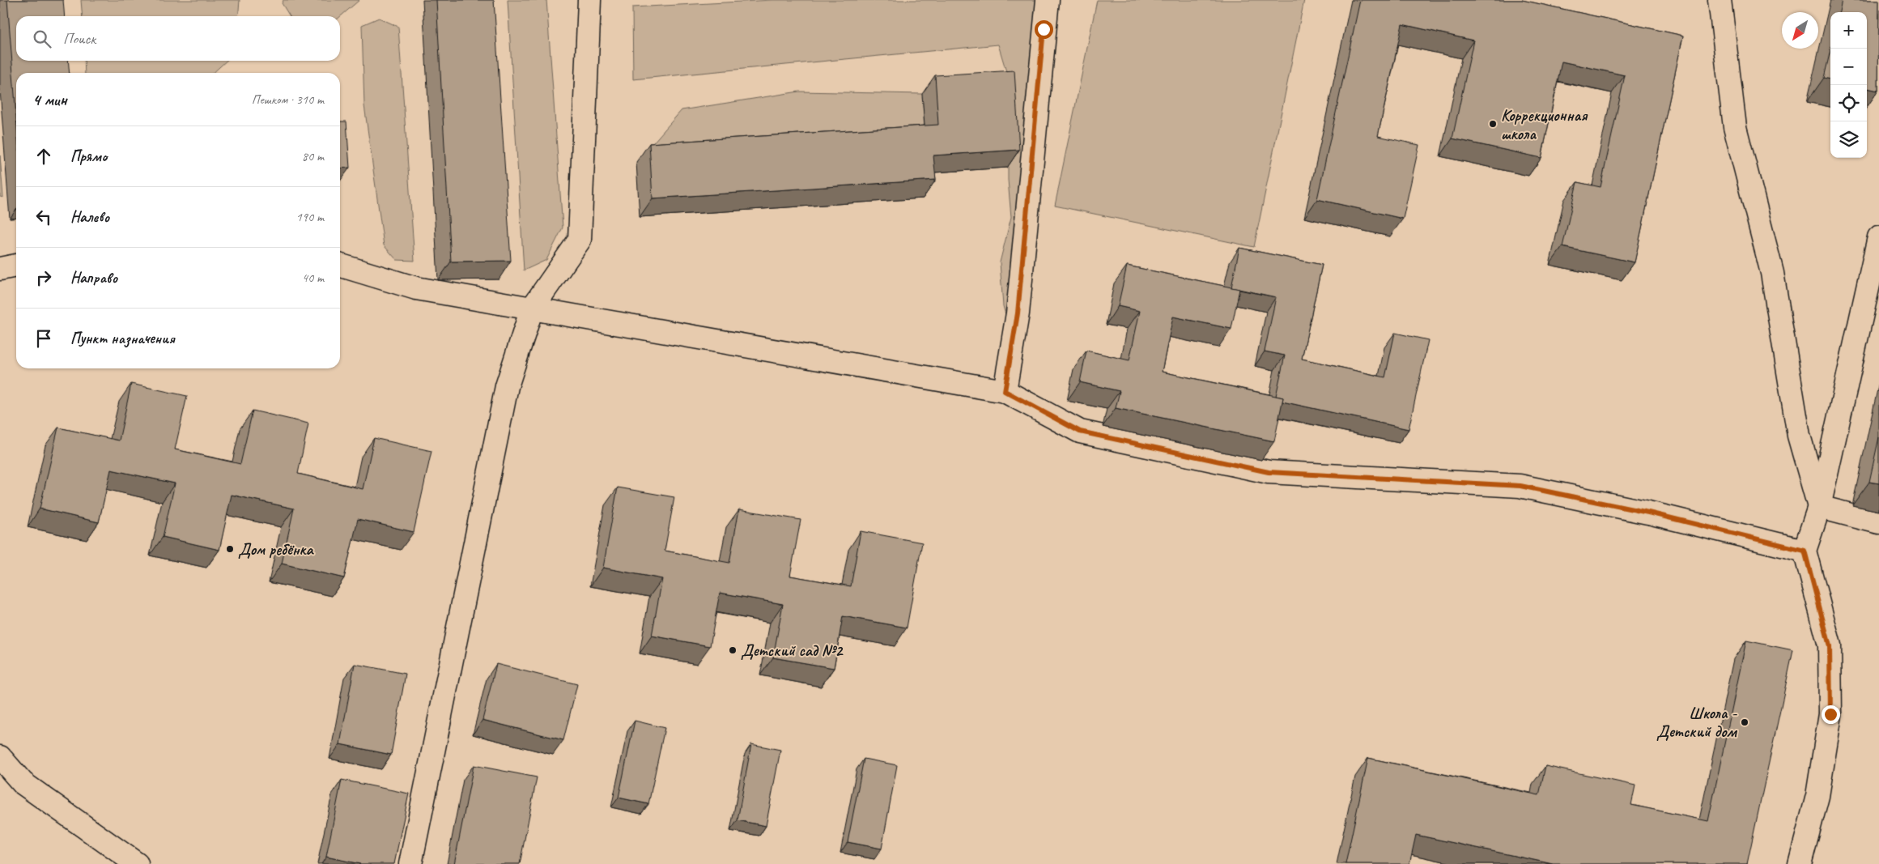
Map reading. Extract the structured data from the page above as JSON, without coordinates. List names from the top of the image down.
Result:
{
  "places": [
    "Коррекционная школа",
    "Дом ребёнка",
    "Детский сад №2",
    "Школа - Детский дом"
  ],
  "north": "bottom left",
  "page": {
    "map_buttons": ["+", "−"],
    "search": "Поиск",
    "heading": ["4 мин", "Пешком · 310 m"],
    "list": [
      ["Прямо", "80 m"],
      ["Налево", "190 m"],
      ["Направо", "40 m"],
      "Пункт назначения"
    ]
  }
}
